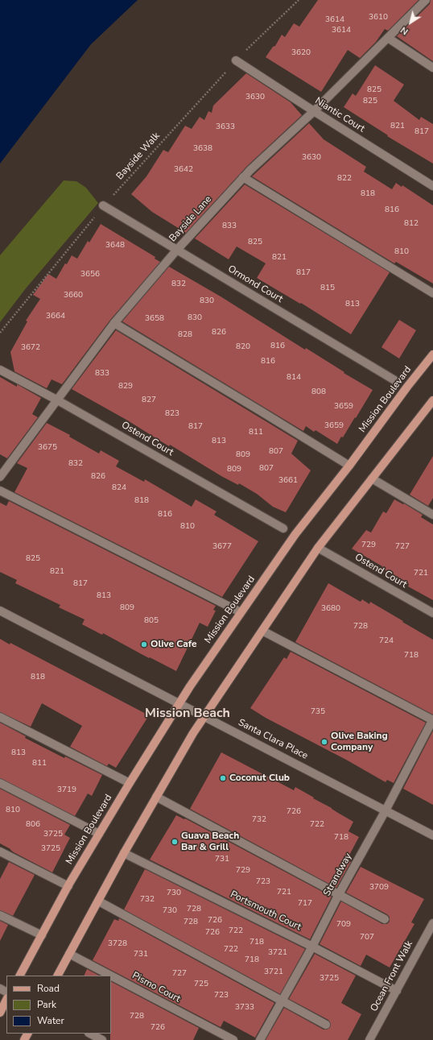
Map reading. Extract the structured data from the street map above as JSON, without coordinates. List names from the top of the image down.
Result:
{
  "streets": {
    "main road": ["Mission Boulevard"],
    "street": [
      "Niantic Court",
      "Bayside Lane",
      "Ormond Court",
      "Ostend Court",
      "Santa Clara Place",
      "Strandway",
      "Portsmouth Court",
      "Ocean Front Walk",
      "Pismo Court"
    ],
    "path": ["Bayside Walk"]
  },
  "crossings": [
    ["Niantic Court", "Bayside Walk"],
    ["Niantic Court", "Bayside Lane"],
    ["Bayside Walk", "Ormond Court"],
    ["Bayside Lane", "Ormond Court"],
    ["Bayside Lane", "Ostend Court"],
    ["Mission Boulevard", "Santa Clara Place"],
    ["Santa Clara Place", "Strandway"],
    ["Strandway", "Portsmouth Court"],
    ["Portsmouth Court", "Ocean Front Walk"]
  ],
  "districts": ["Mission Beach"],
  "places": [
    "Olive Cafe",
    "Olive Baking Company",
    "Coconut Club",
    "Guava Beach Bar & Grill"
  ],
  "house_numbers": [
    "3610",
    "3614",
    "3614",
    "3620",
    "825",
    "3630",
    "825",
    "821",
    "3633",
    "817",
    "3638",
    "3630",
    "3642",
    "822",
    "818",
    "816",
    "812",
    "833",
    "825",
    "3648",
    "810",
    "821",
    "817",
    "3656",
    "832",
    "815",
    "3660",
    "830",
    "813",
    "3664",
    "830",
    "3658",
    "826",
    "828",
    "816",
    "820",
    "3672",
    "816",
    "833",
    "814",
    "829",
    "808",
    "827",
    "3659",
    "823",
    "3659",
    "817",
    "811",
    "813",
    "3675",
    "807",
    "809",
    "832",
    "807",
    "809",
    "826",
    "3661",
    "824",
    "818",
    "816",
    "810",
    "729",
    "3677",
    "727",
    "825",
    "821",
    "721",
    "817",
    "813",
    "809",
    "3680",
    "805",
    "728",
    "724",
    "718",
    "818",
    "735",
    "813",
    "811",
    "3719",
    "810",
    "726",
    "732",
    "806",
    "722",
    "3725",
    "718",
    "3725",
    "731",
    "729",
    "723",
    "3709",
    "721",
    "730",
    "732",
    "717",
    "728",
    "730",
    "726",
    "728",
    "709",
    "722",
    "726",
    "707",
    "718",
    "3728",
    "722",
    "3721",
    "731",
    "718",
    "3721",
    "727",
    "3725",
    "725",
    "723",
    "3733",
    "728",
    "726"
  ],
  "legend": ["Road", "Park", "Water"],
  "north": "bottom left"
}
